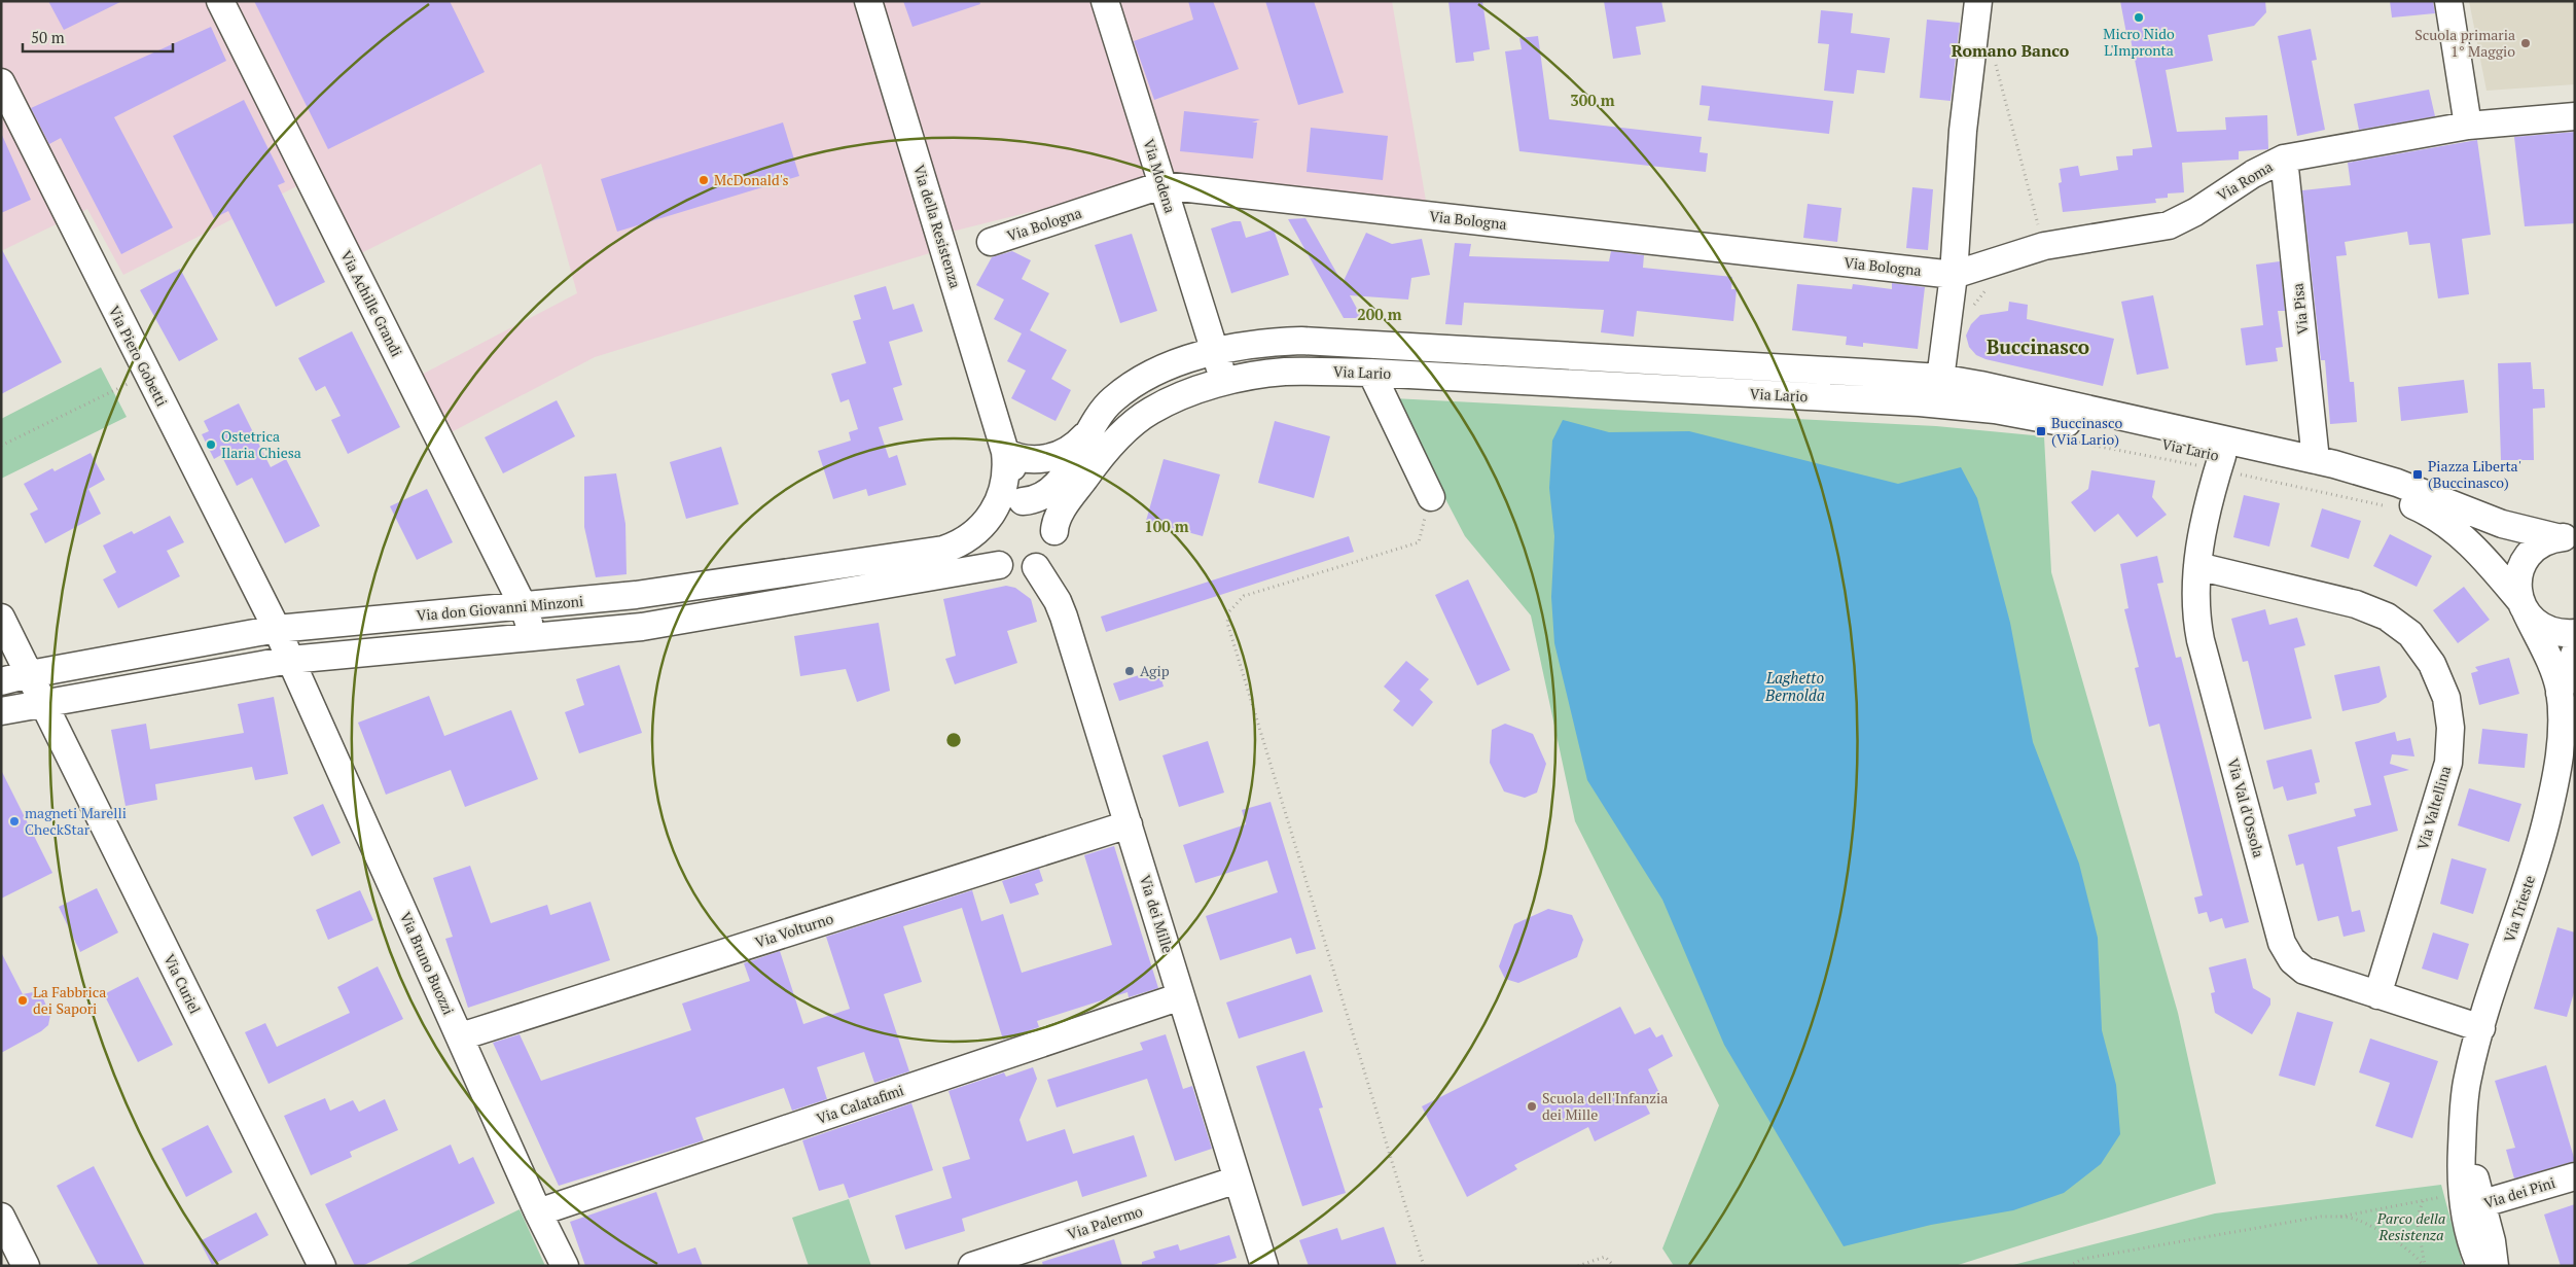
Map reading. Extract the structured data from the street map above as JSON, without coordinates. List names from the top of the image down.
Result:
{
  "streets": {
    "street": [
      "Via Modena",
      "Via Roma",
      "Via Bologna",
      "Via della Resistenza",
      "Via Achille Grandi",
      "Via Pisa",
      "Via Piero Gobetti",
      "Via Lario",
      "Via don Giovanni Minzoni",
      "Via Val d'Ossola",
      "Via Valtellina",
      "Via Trieste",
      "Via dei Mille",
      "Via Volturno",
      "Via Bruno Buozzi",
      "Via Curiel",
      "Via Calatafimi",
      "Via dei Pini",
      "Via Palermo"
    ]
  },
  "crossings": [
    ["Via Modena", "Via Bologna"],
    ["Via Modena", "Via Lario"],
    ["Via Roma", "Via Bologna"],
    ["Via Roma", "Via Pisa"],
    ["Via della Resistenza", "Via Lario"],
    ["Via della Resistenza", "Via don Giovanni Minzoni"],
    ["Via della Resistenza", "Via dei Mille"],
    ["Via Achille Grandi", "Via don Giovanni Minzoni"],
    ["Via Pisa", "Via Lario"],
    ["Via Piero Gobetti", "Via don Giovanni Minzoni"],
    ["Via Piero Gobetti", "Via Bruno Buozzi"],
    ["Via Lario", "Via don Giovanni Minzoni"],
    ["Via Lario", "Via Val d'Ossola"],
    ["Via Lario", "Via Trieste"],
    ["Via Lario", "Via dei Mille"],
    ["Via don Giovanni Minzoni", "Via dei Mille"],
    ["Via don Giovanni Minzoni", "Via Bruno Buozzi"],
    ["Via don Giovanni Minzoni", "Via Curiel"],
    ["Via Val d'Ossola", "Via Valtellina"],
    ["Via Val d'Ossola", "Via Trieste"],
    ["Via Trieste", "Via dei Pini"],
    ["Via dei Mille", "Via Volturno"],
    ["Via dei Mille", "Via Calatafimi"],
    ["Via dei Mille", "Via Palermo"],
    ["Via Volturno", "Via Bruno Buozzi"],
    ["Via Bruno Buozzi", "Via Calatafimi"]
  ],
  "districts": ["Romano Banco", "Buccinasco"],
  "water": ["Laghetto Bernolda"],
  "parks": ["Parco della Resistenza"],
  "places": {
    "other": [
      "Micro Nido L'Impronta",
      "Scuola primaria 1° Maggio",
      "McDonald's",
      "Ostetrica Ilaria Chiesa",
      "Agip",
      "magneti Marelli CheckStar",
      "La Fabbrica dei Sapori",
      "Scuola dell'Infanzia dei Mille"
    ],
    "transit": ["Buccinasco (Via Lario)", "Piazza Liberta' (Buccinasco)"]
  },
  "scale_bar": "50 m",
  "rings": ["300 m", "200 m", "100 m"]
}
